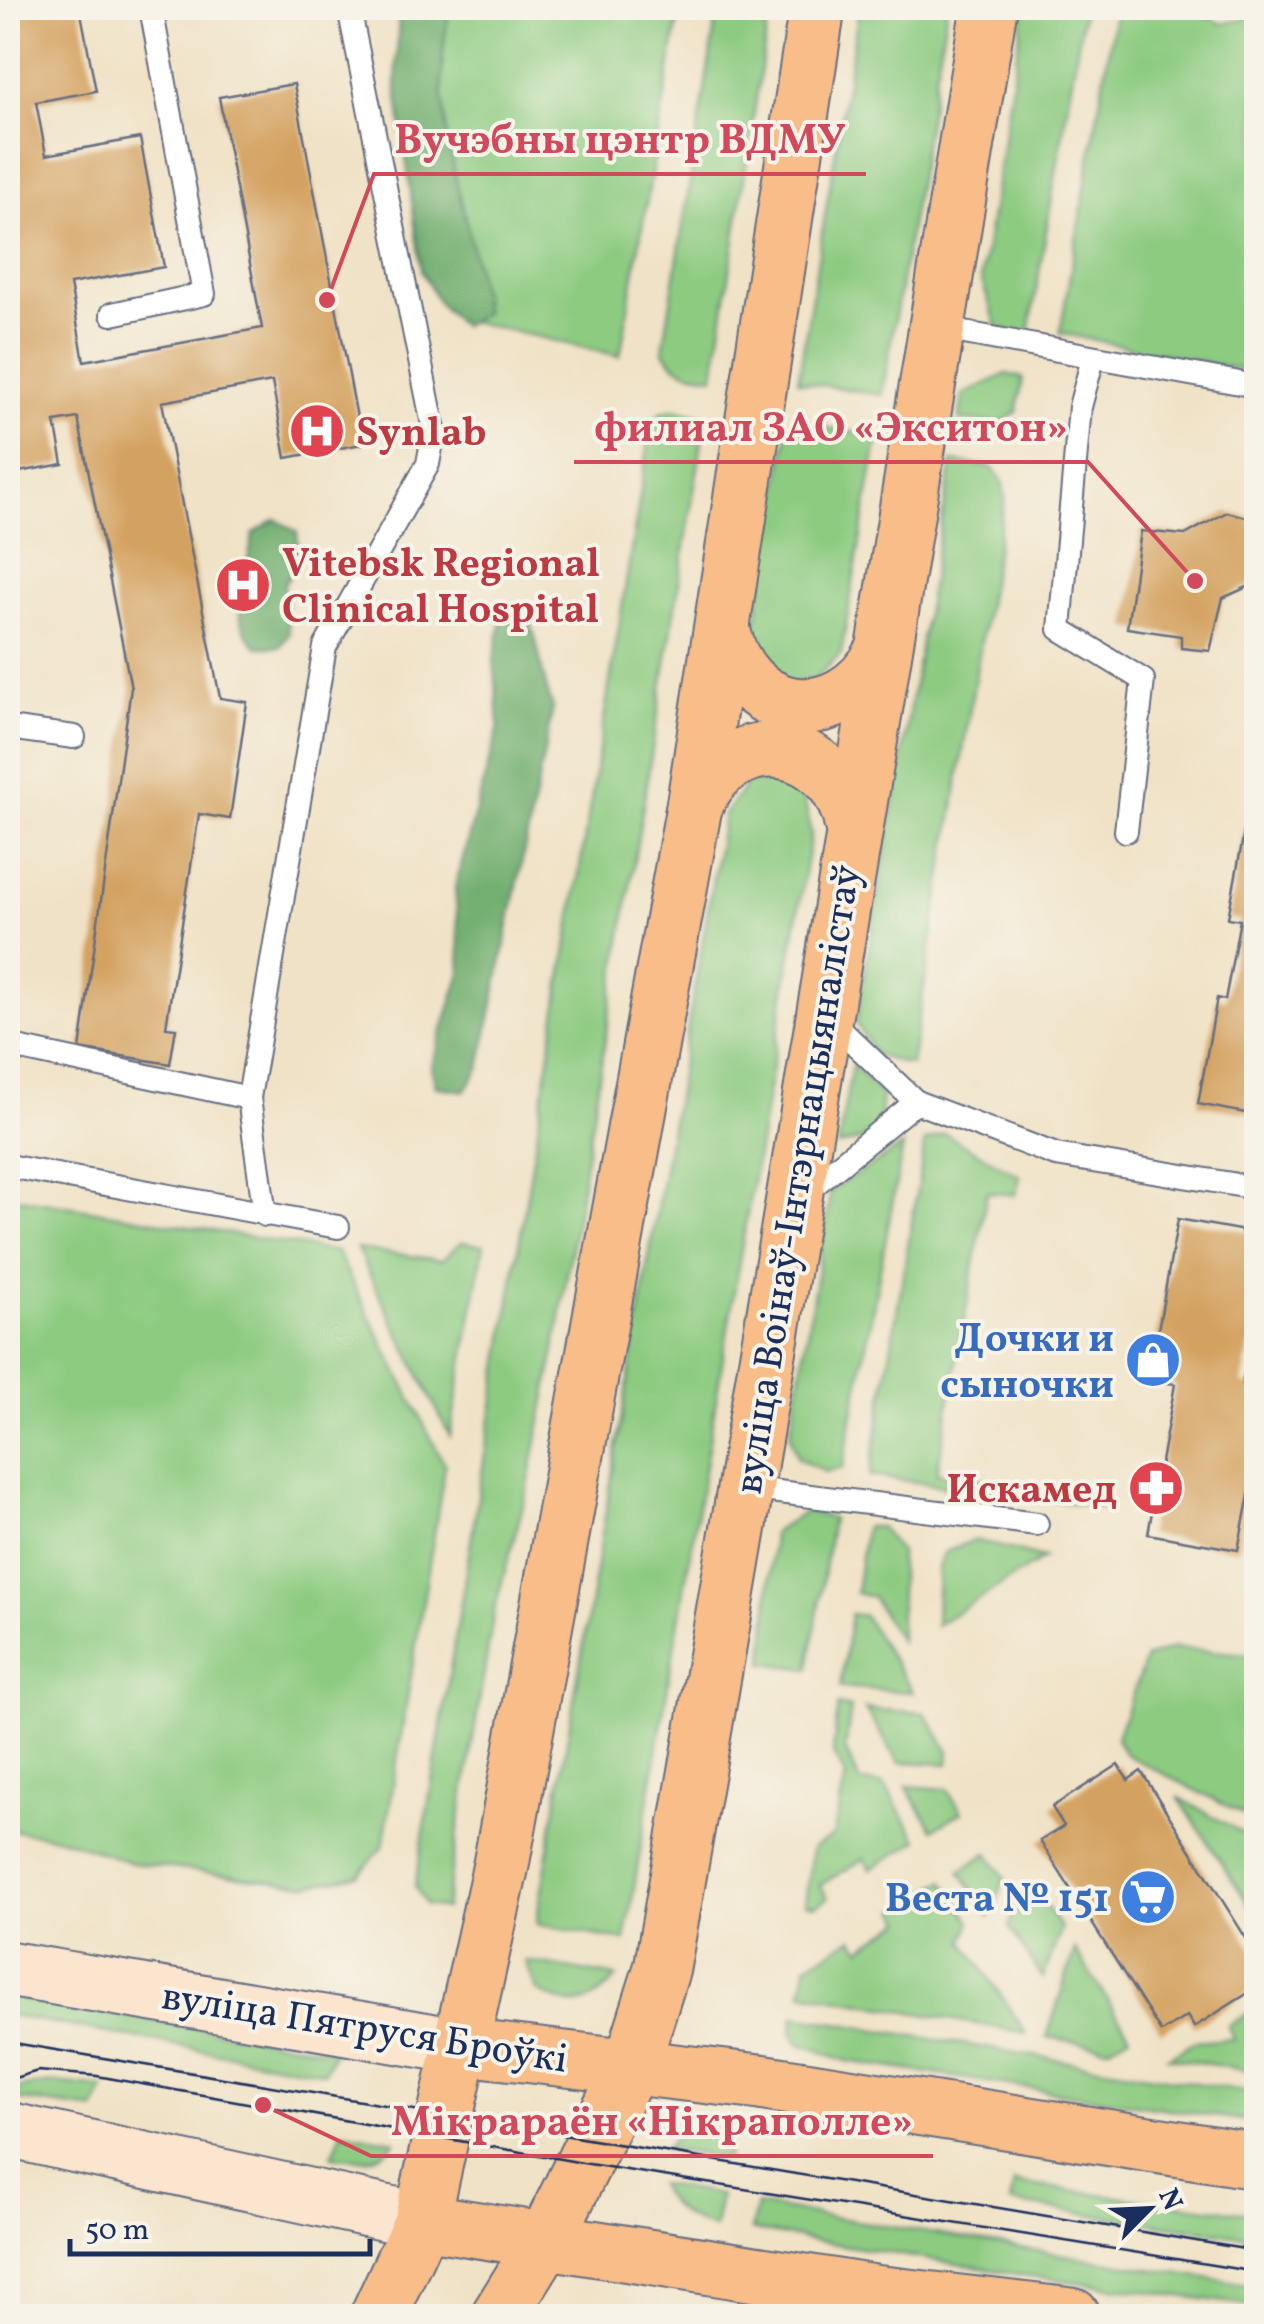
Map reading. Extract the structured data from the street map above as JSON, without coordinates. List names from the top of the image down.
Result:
{
  "streets": {
    "main road": ["вуліца Воінаў-Інтэрнацыяналістаў", "вуліца Пятруся Броўкі"]
  },
  "crossings": [
    ["вуліца Воінаў-Інтэрнацыяналістаў", "вуліца Пятруся Броўкі"]
  ],
  "places": {
    "other": ["Вучэбны цэнтр ВДМУ", "филиал ЗАО «Экситон»", "Мікрараён «Нікраполле»"],
    "hospital": ["Synlab", "Vitebsk Regional Clinical Hospital"],
    "shop": ["Дочки и сыночки"],
    "pharmacy": ["Искамед"],
    "supermarket": ["Веста № 151"]
  },
  "scale_bar": "50 m",
  "north": "top right"
}
